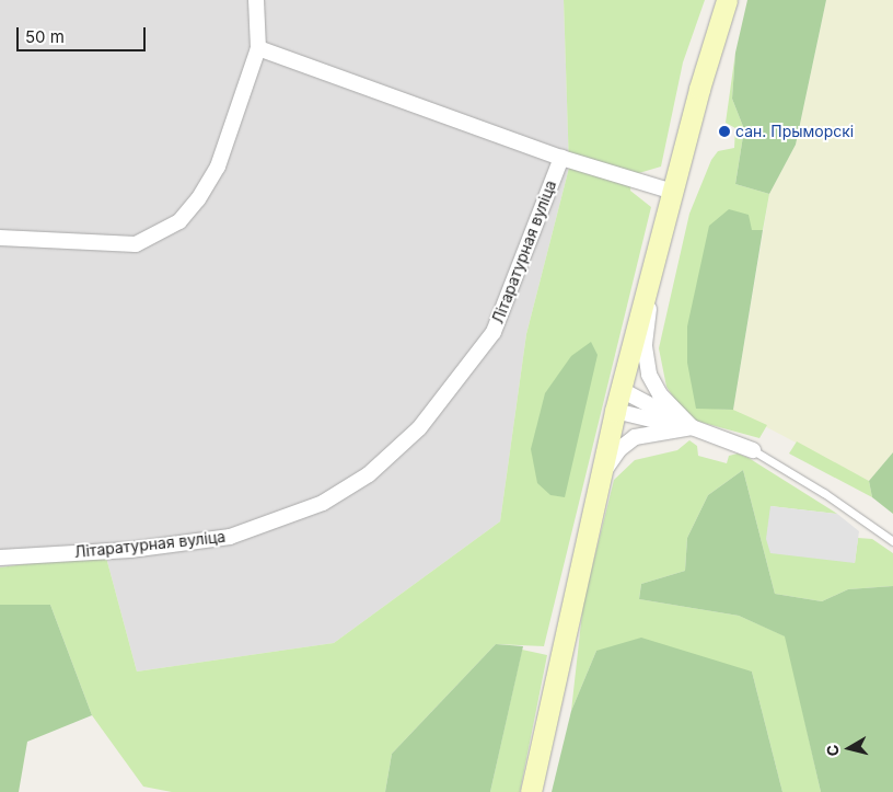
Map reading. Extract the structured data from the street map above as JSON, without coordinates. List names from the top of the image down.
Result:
{
  "streets": {
    "street": ["Літаратурная вуліца"]
  },
  "places": ["сан. Прыморскі"],
  "scale_bar": "50 m",
  "north": "left"
}
